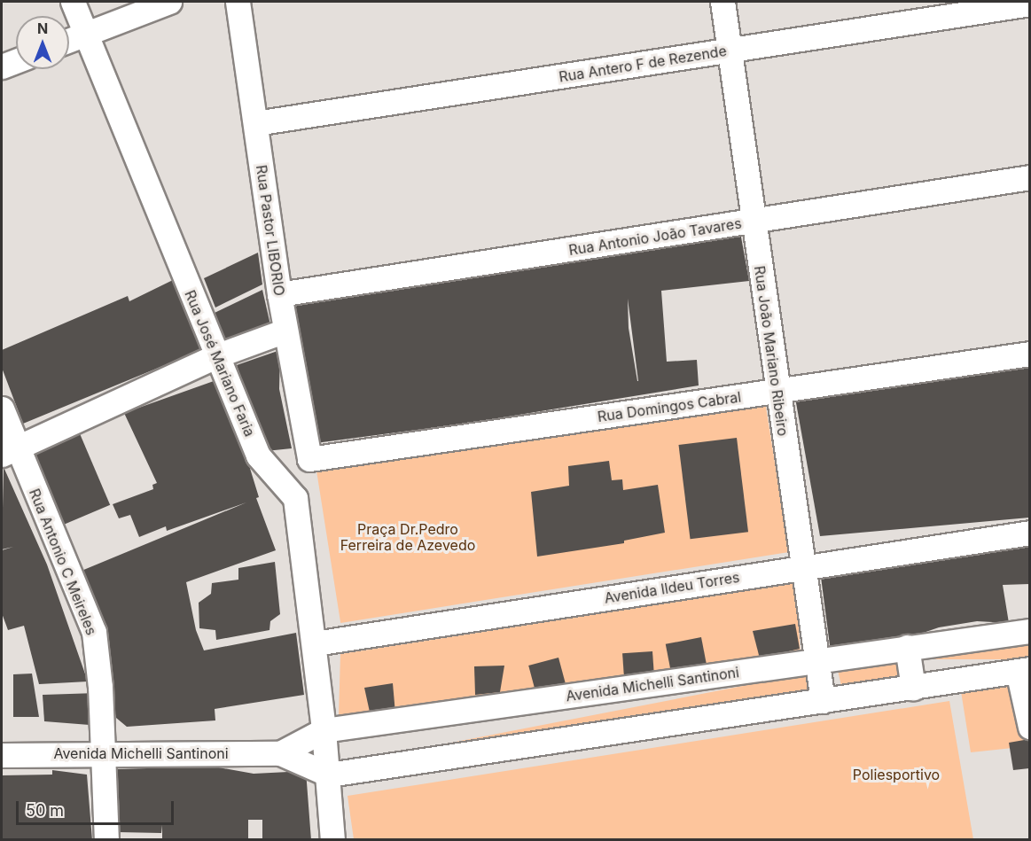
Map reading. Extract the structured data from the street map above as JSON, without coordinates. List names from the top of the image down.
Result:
{
  "streets": {
    "street": [
      "Rua Antero F de Rezende",
      "Rua Pastor LIBORIO",
      "Rua Antonio João Tavares",
      "Rua João Mariano Ribeiro",
      "Rua José Mariano Faria",
      "Rua Domingos Cabral",
      "Rua Antonio C Meireles",
      "Avenida Ildeu Torres",
      "Avenida Michelli Santinoni"
    ]
  },
  "crossings": [
    ["Rua Antero F de Rezende", "Rua Pastor LIBORIO"],
    ["Rua Antero F de Rezende", "Rua João Mariano Ribeiro"],
    ["Rua Pastor LIBORIO", "Rua Antonio João Tavares"],
    ["Rua Pastor LIBORIO", "Rua Domingos Cabral"],
    ["Rua Antonio João Tavares", "Rua João Mariano Ribeiro"],
    ["Rua João Mariano Ribeiro", "Rua Domingos Cabral"],
    ["Rua João Mariano Ribeiro", "Avenida Ildeu Torres"],
    ["Rua João Mariano Ribeiro", "Avenida Michelli Santinoni"],
    ["Rua Antonio C Meireles", "Avenida Michelli Santinoni"]
  ],
  "parks": ["Praça Dr.Pedro Ferreira de Azevedo", "Poliesportivo"],
  "scale_bar": "50 m",
  "north": "top"
}
